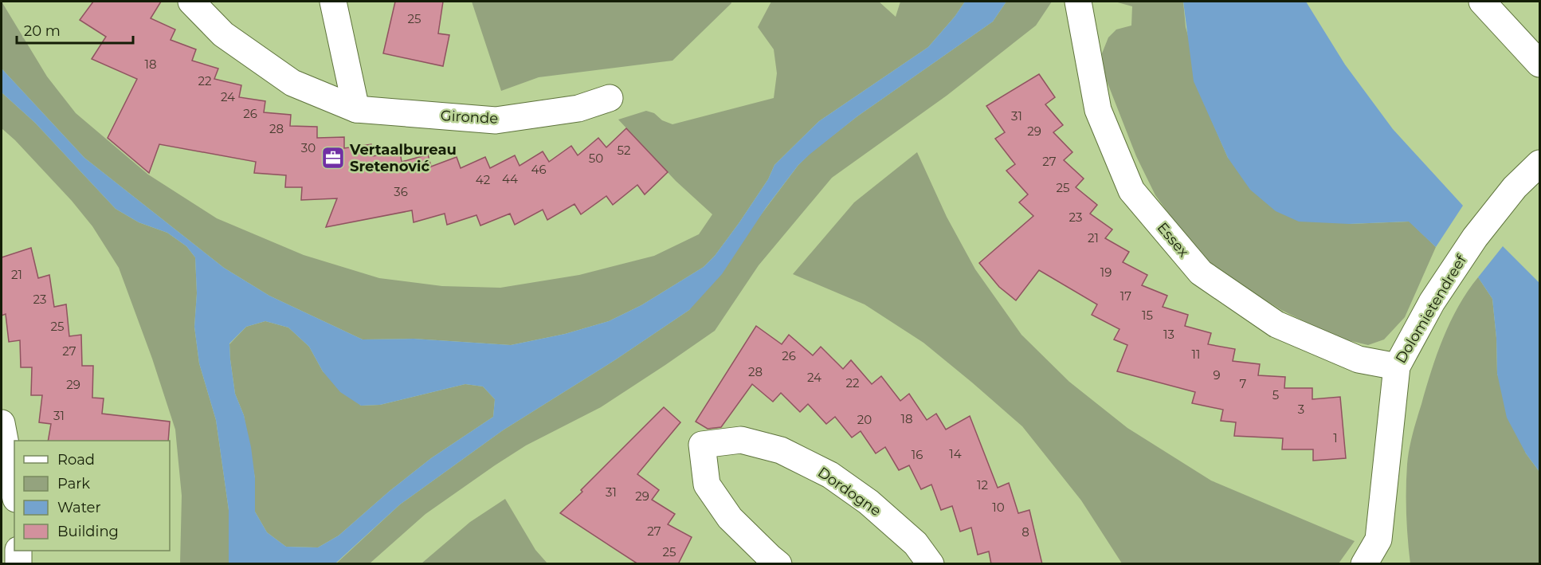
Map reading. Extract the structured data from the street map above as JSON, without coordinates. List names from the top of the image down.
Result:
{
  "streets": {
    "street": [
      "Gironde",
      "Essex",
      "Dolomietendreef",
      "Dordogne"
    ]
  },
  "crossings": [
    ["Essex", "Dolomietendreef"]
  ],
  "places": {
    "office": ["Vertaalbureau Sretenović"]
  },
  "house_numbers": [
    "25",
    "18",
    "22",
    "24",
    "26",
    "31",
    "28",
    "29",
    "30",
    "52",
    "50",
    "27",
    "46",
    "44",
    "42",
    "25",
    "36",
    "23",
    "21",
    "19",
    "21",
    "17",
    "23",
    "15",
    "25",
    "13",
    "27",
    "11",
    "26",
    "28",
    "9",
    "24",
    "22",
    "7",
    "29",
    "5",
    "3",
    "31",
    "18",
    "20",
    "1",
    "14",
    "16",
    "12",
    "31",
    "29",
    "10",
    "27",
    "8",
    "25"
  ],
  "legend": [
    "Road",
    "Park",
    "Water",
    "Building"
  ],
  "scale_bar": "20 m"
}
